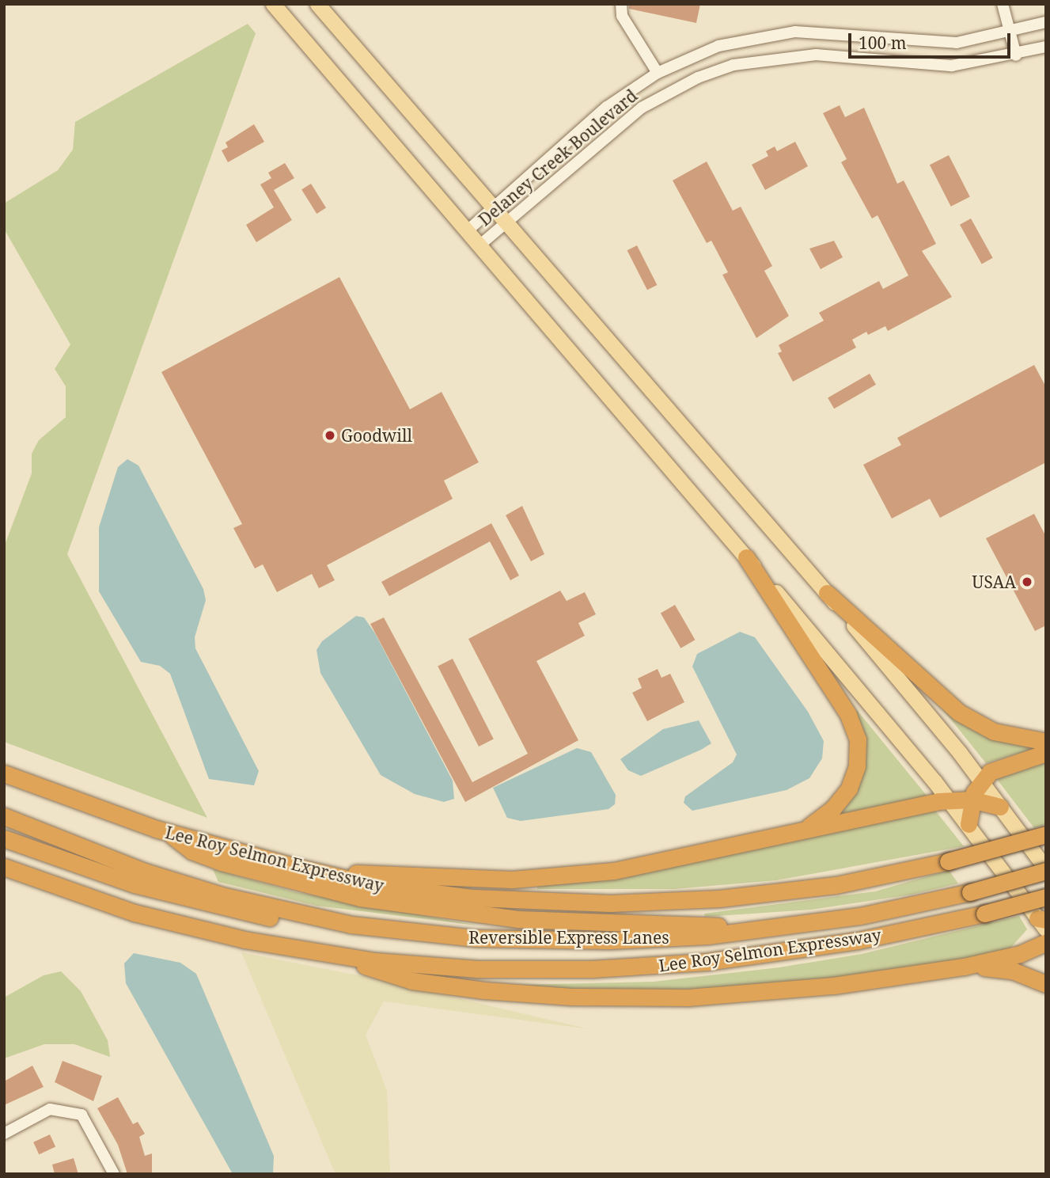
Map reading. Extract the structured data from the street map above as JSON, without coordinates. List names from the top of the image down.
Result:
{
  "streets": {
    "highway": ["Lee Roy Selmon Expressway", "Reversible Express Lanes"],
    "street": ["Delaney Creek Boulevard"]
  },
  "places": ["Goodwill", "USAA"],
  "scale_bar": "100 m"
}
